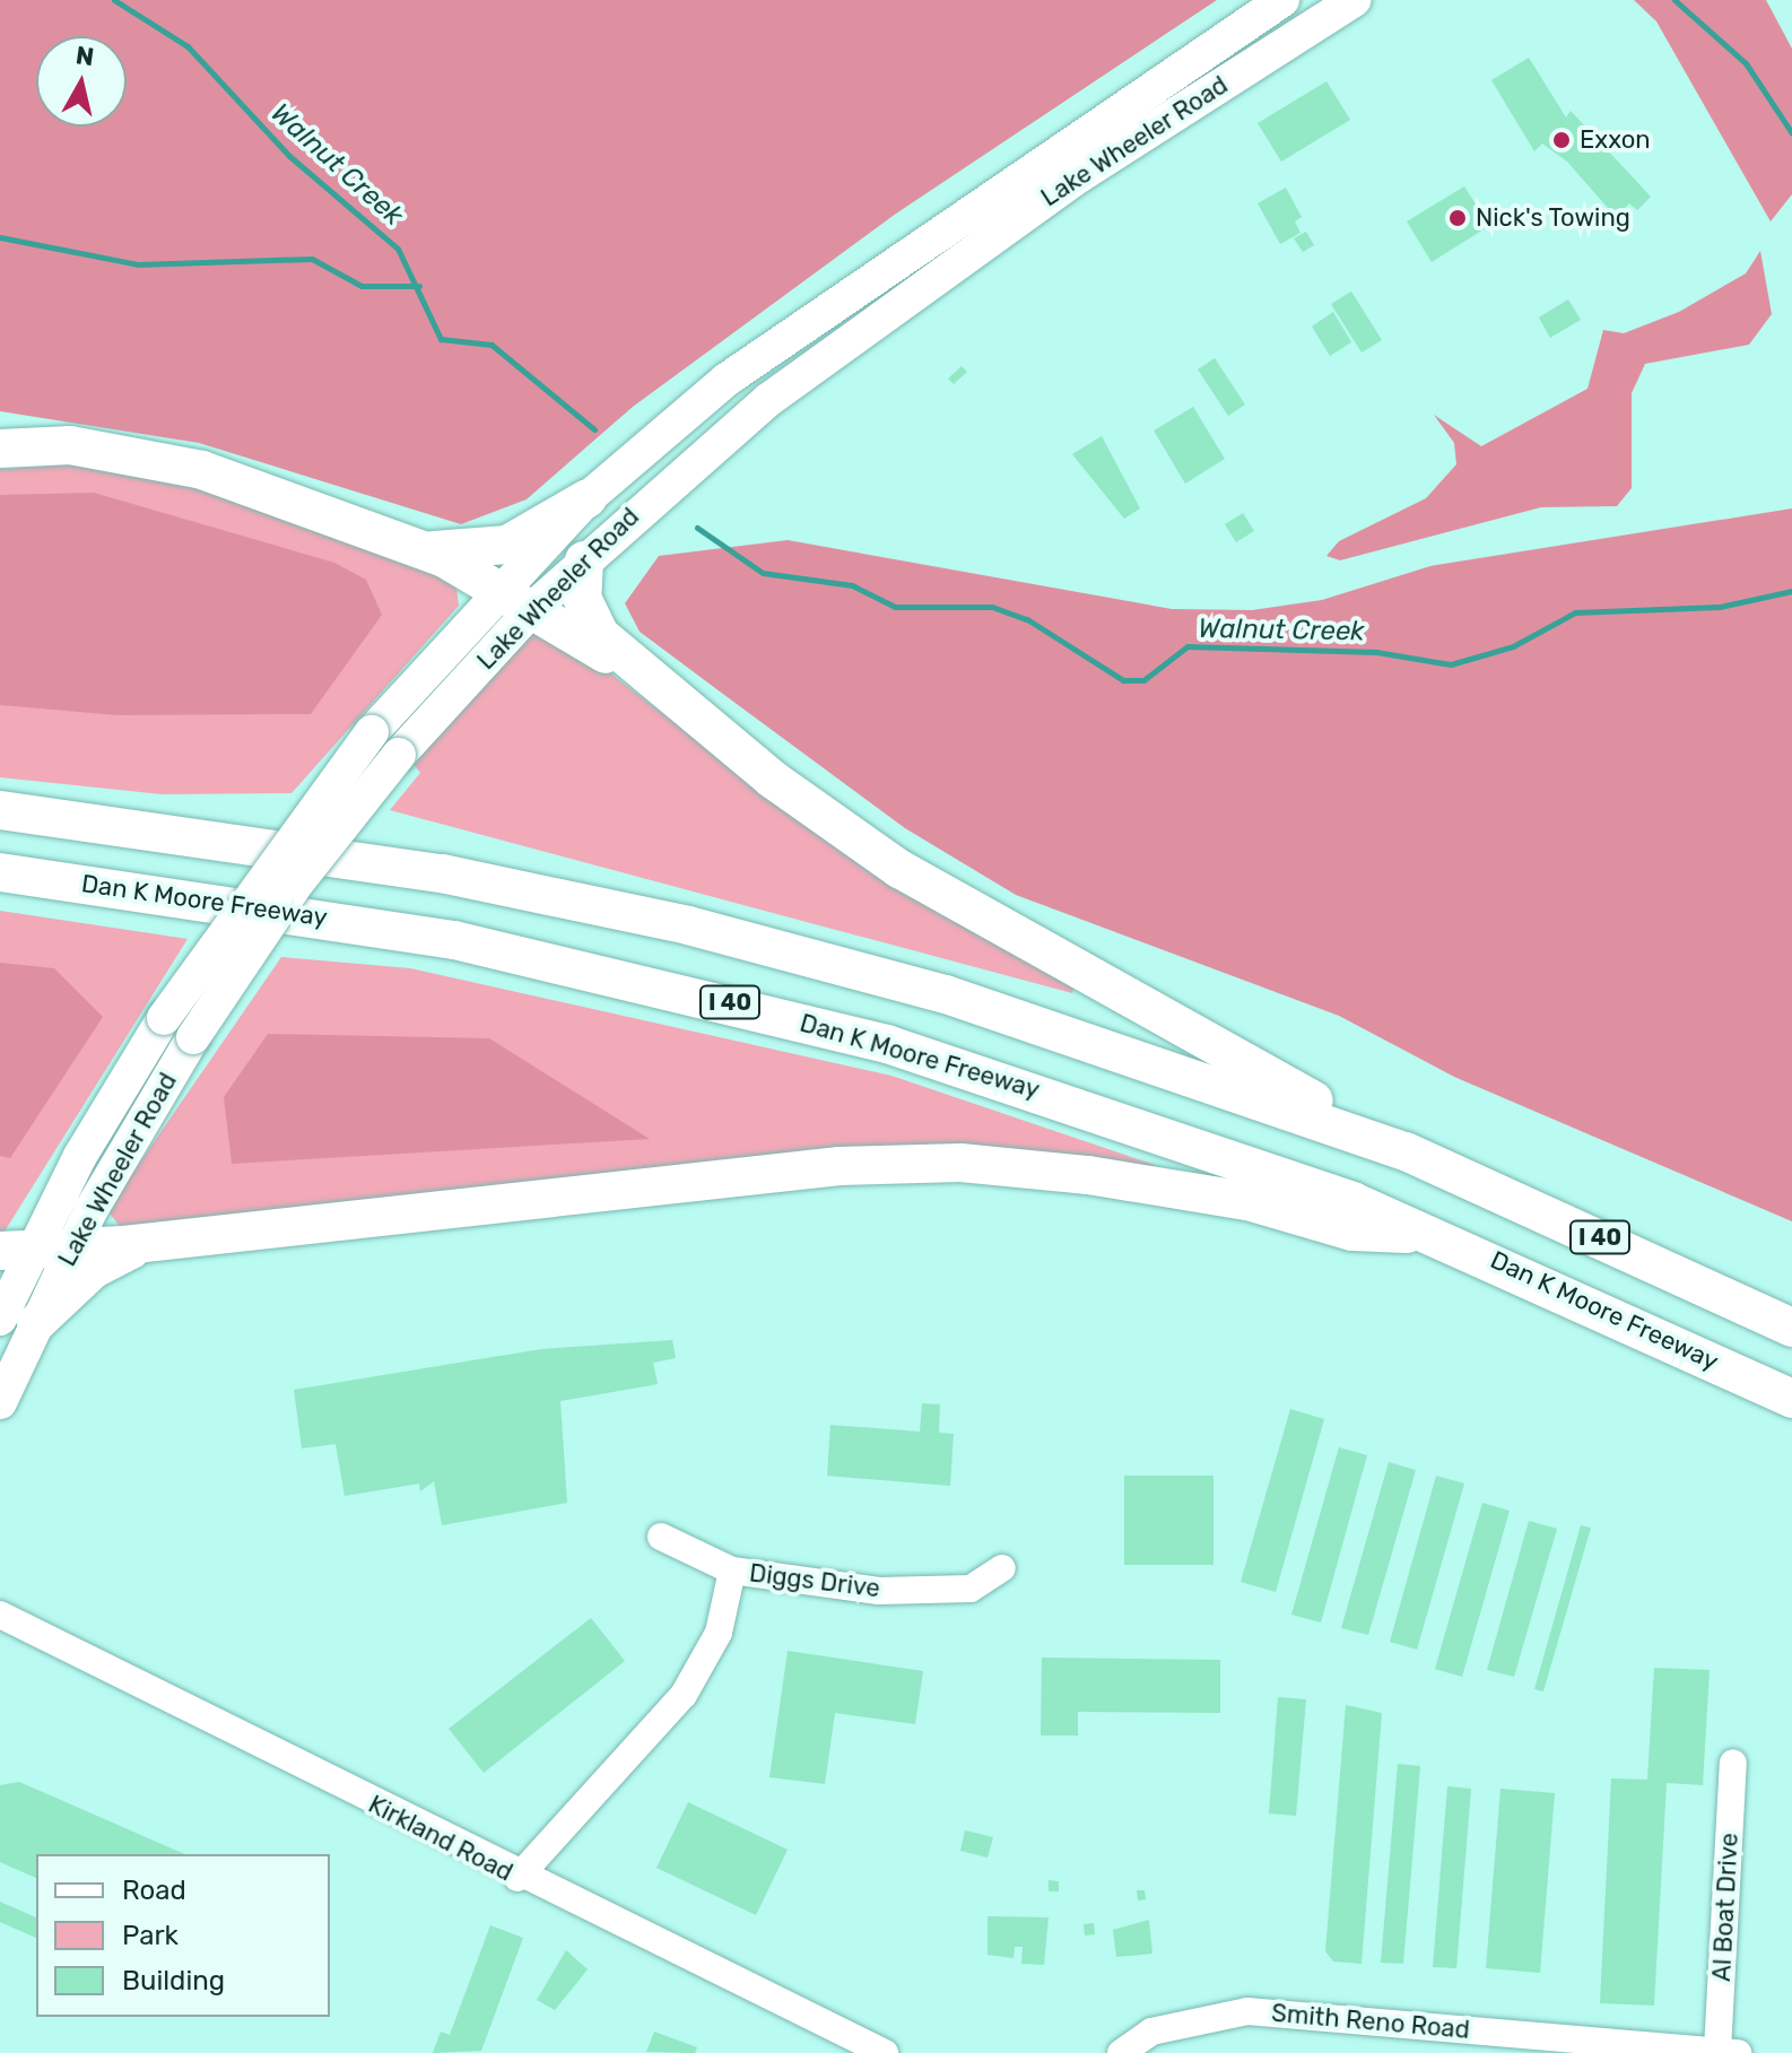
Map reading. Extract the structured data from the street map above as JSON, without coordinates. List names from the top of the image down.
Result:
{
  "streets": {
    "highway": ["Dan K Moore Freeway", "I 40"],
    "main road": ["Lake Wheeler Road"],
    "street": [
      "Diggs Drive",
      "Kirkland Road",
      "Al Boat Drive",
      "Smith Reno Road"
    ]
  },
  "crossings": [
    ["Diggs Drive", "Kirkland Road"],
    ["Al Boat Drive", "Smith Reno Road"]
  ],
  "water": ["Walnut Creek"],
  "places": ["Exxon", "Nick's Towing"],
  "legend": ["Road", "Park", "Building"],
  "north": "top"
}
